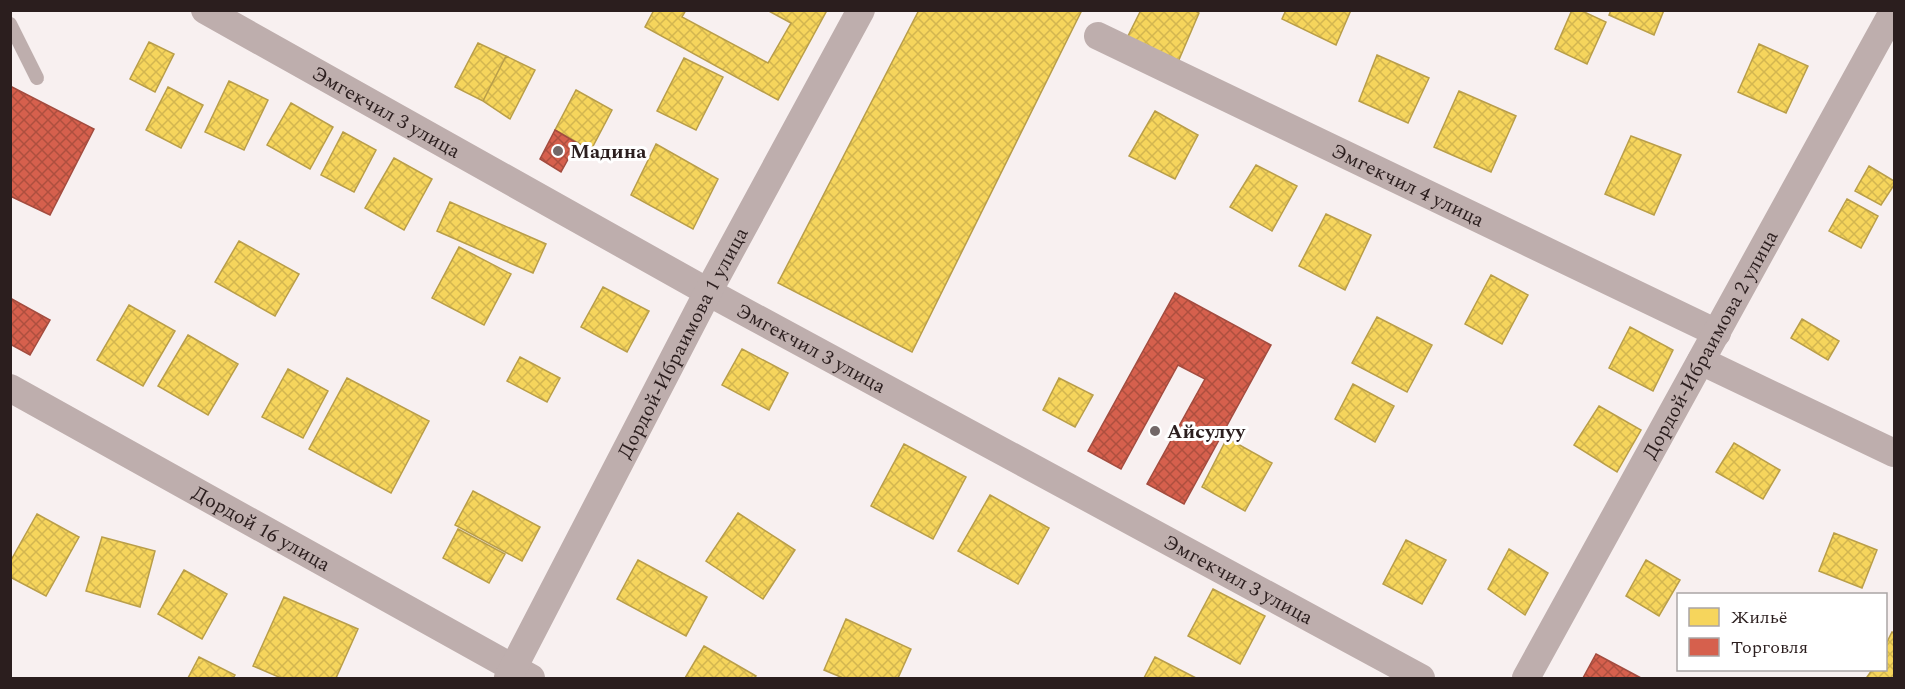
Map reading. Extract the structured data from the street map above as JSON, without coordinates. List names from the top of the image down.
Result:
{
  "streets": {
    "street": [
      "Эмгекчил 3 улица",
      "Эмгекчил 4 улица",
      "Дордой-Ибраимова 1 улица",
      "Дордой-Ибраимова 2 улица",
      "Дордой 16 улица"
    ]
  },
  "crossings": [
    ["Эмгекчил 3 улица", "Дордой-Ибраимова 1 улица"],
    ["Эмгекчил 4 улица", "Дордой-Ибраимова 2 улица"],
    ["Дордой-Ибраимова 1 улица", "Дордой 16 улица"]
  ],
  "places": ["Мадина", "Айсулуу"],
  "legend": ["Жильё", "Торговля"]
}
